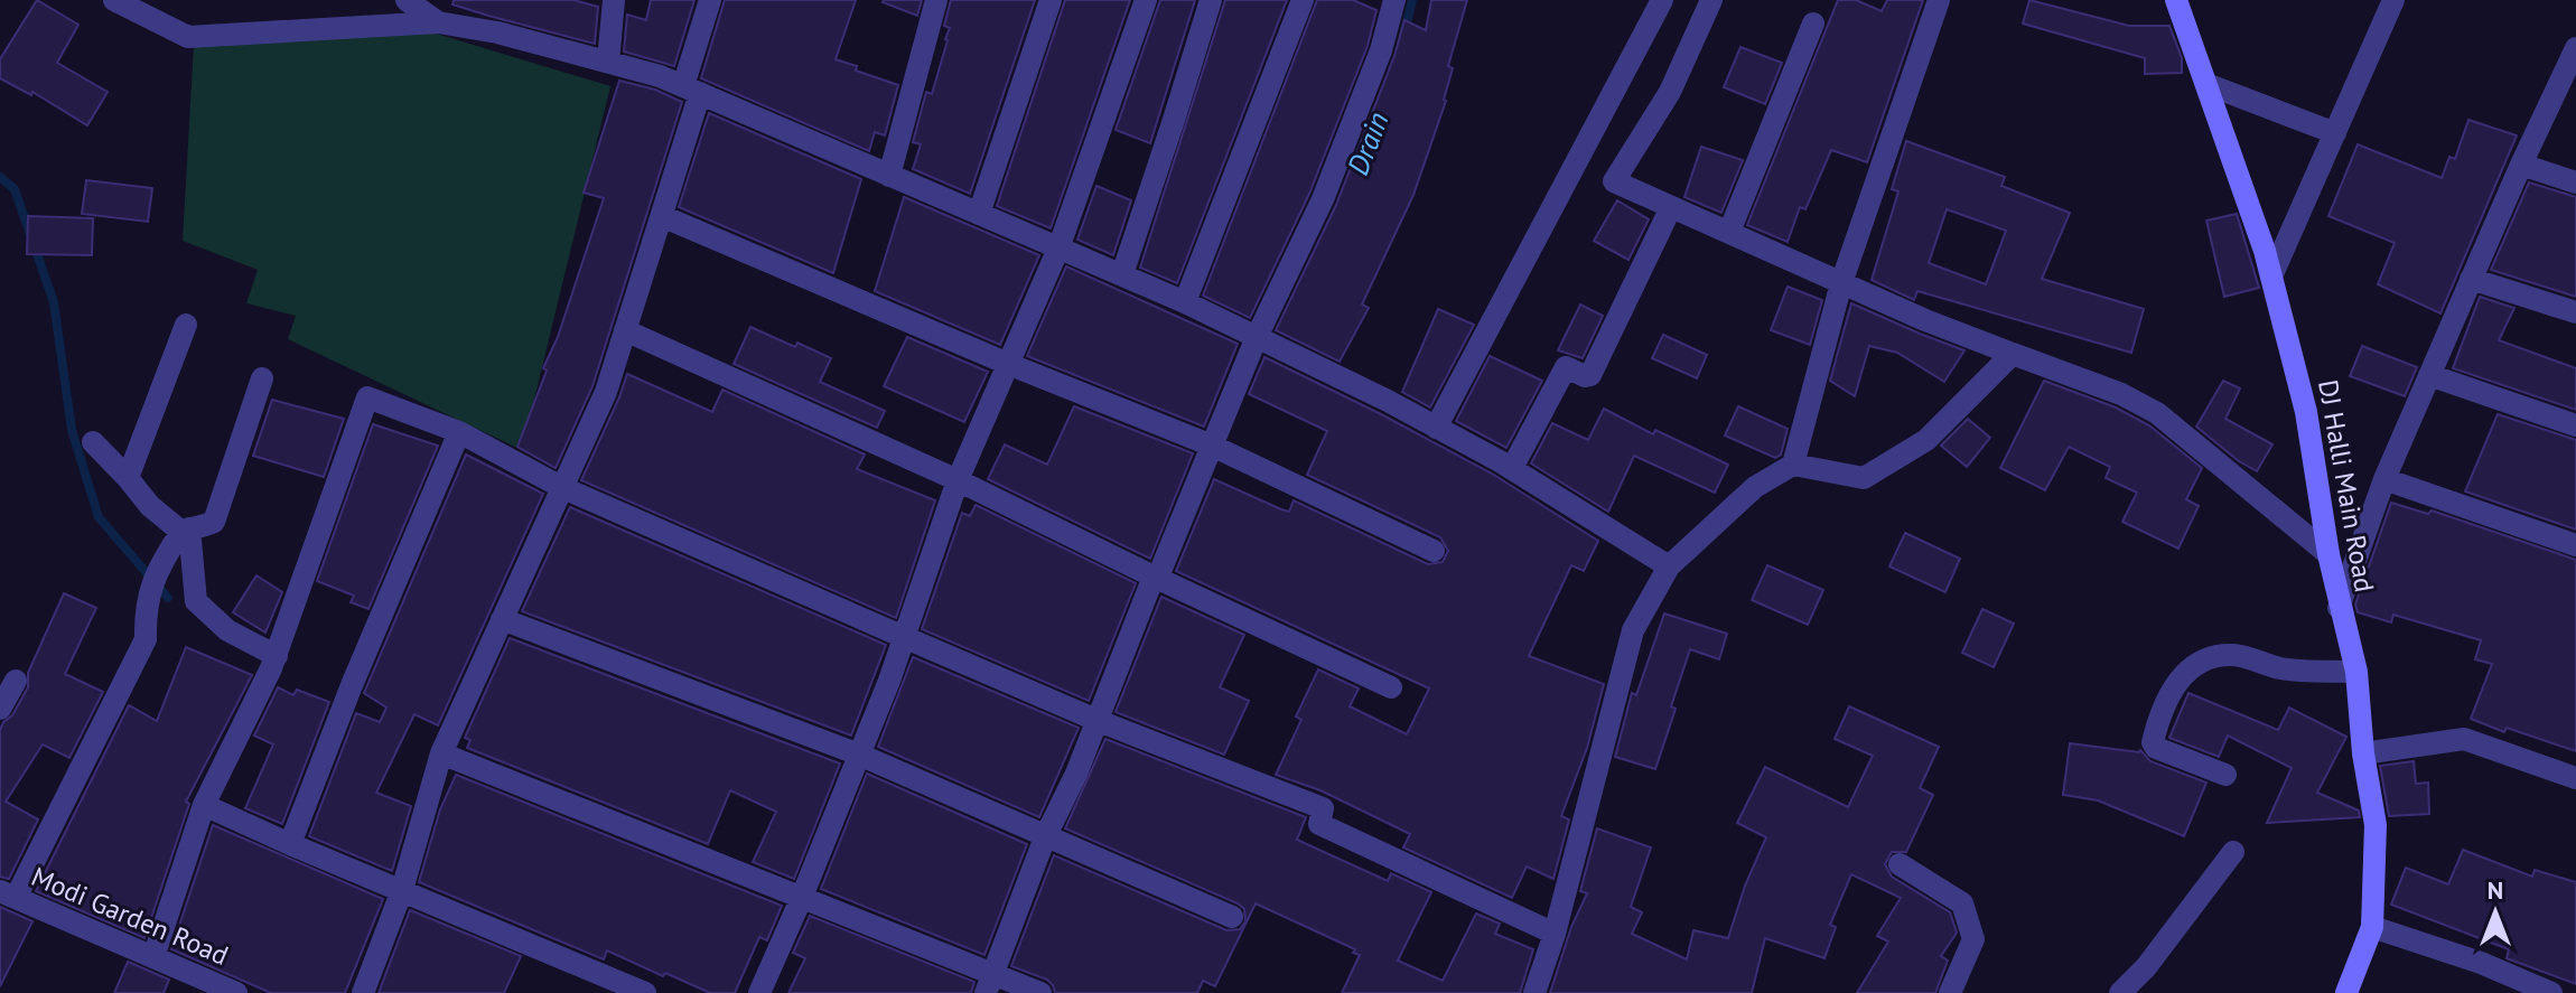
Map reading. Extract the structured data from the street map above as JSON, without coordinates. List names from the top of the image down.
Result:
{
  "streets": {
    "street": ["DJ Halli Main Road", "Modi Garden Road"]
  },
  "water": ["Drain"],
  "north": "top"
}
